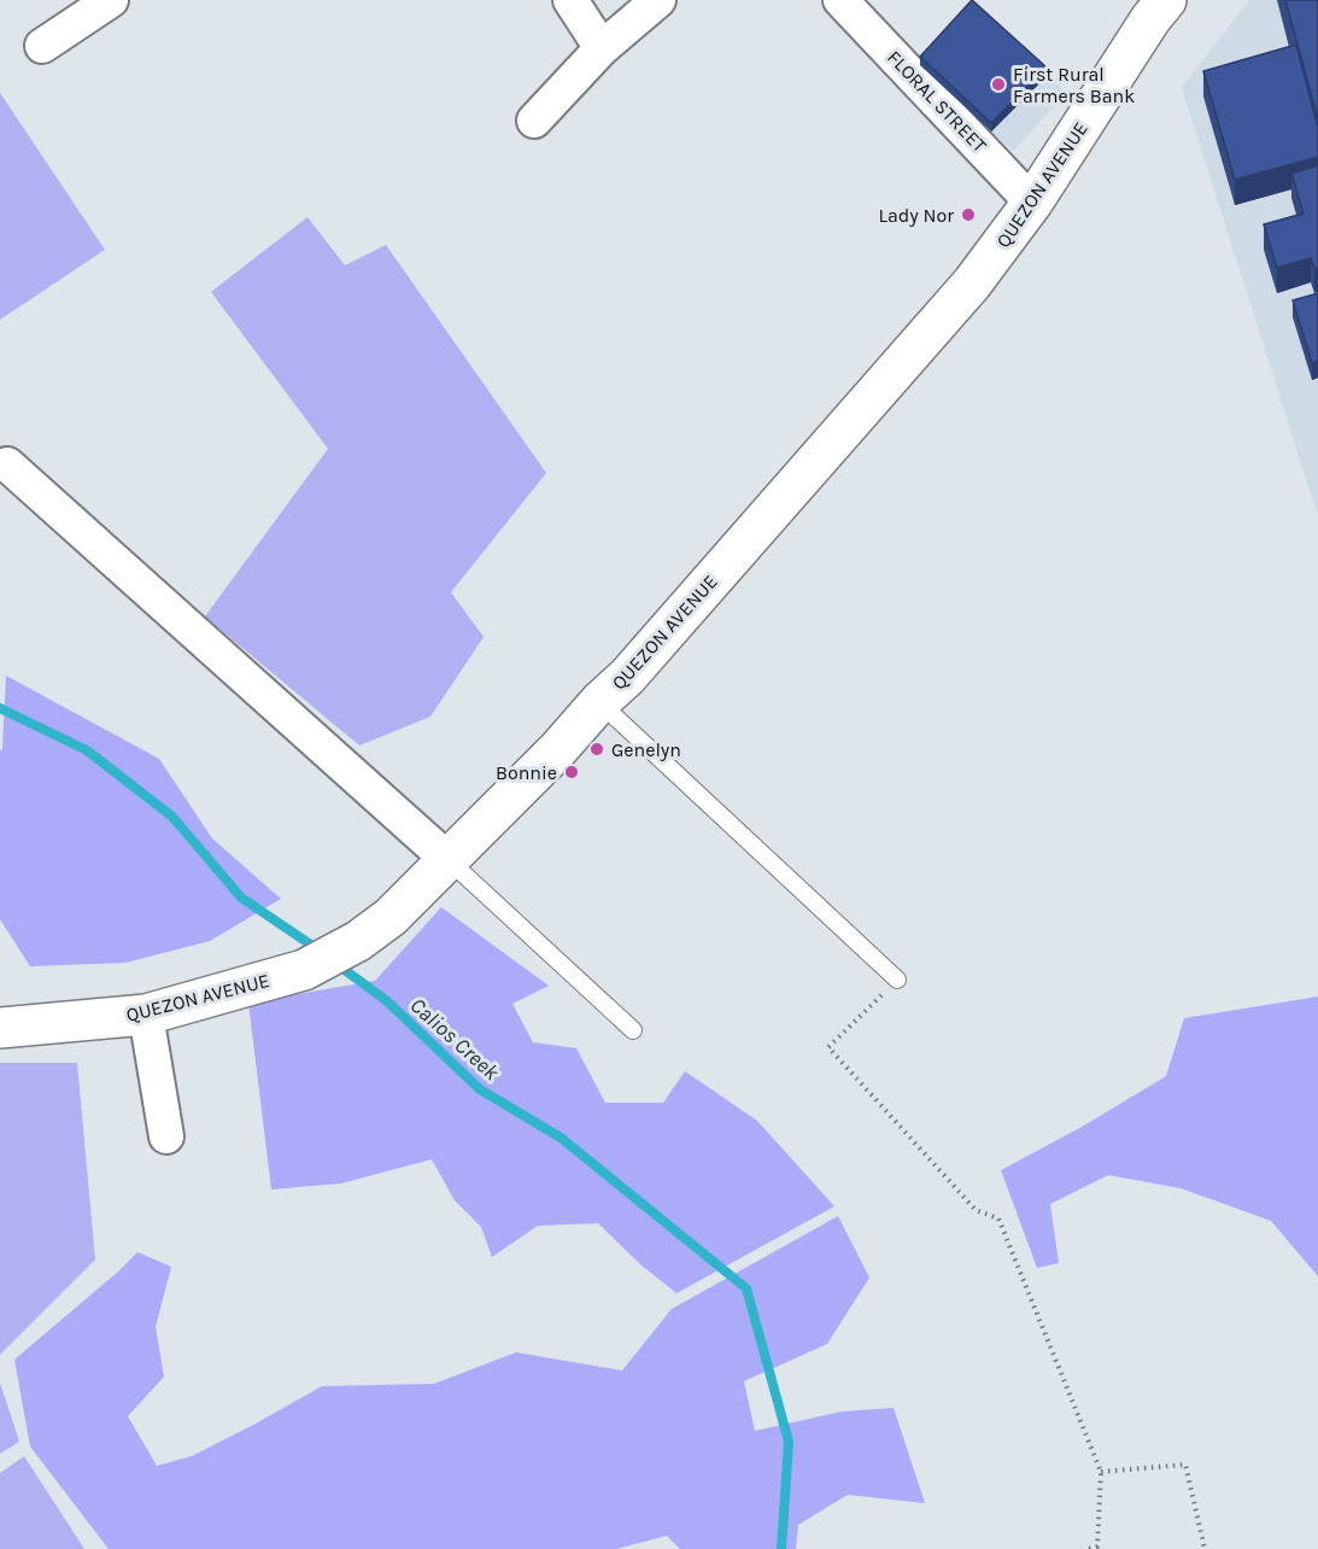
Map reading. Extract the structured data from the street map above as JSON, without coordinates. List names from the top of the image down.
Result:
{
  "streets": {
    "main road": ["QUEZON AVENUE"],
    "street": ["FLORAL STREET"]
  },
  "crossings": [
    ["FLORAL STREET", "QUEZON AVENUE"]
  ],
  "water": ["Calios Creek"],
  "places": [
    "First Rural Farmers Bank",
    "Lady Nor",
    "Genelyn",
    "Bonnie"
  ]
}
